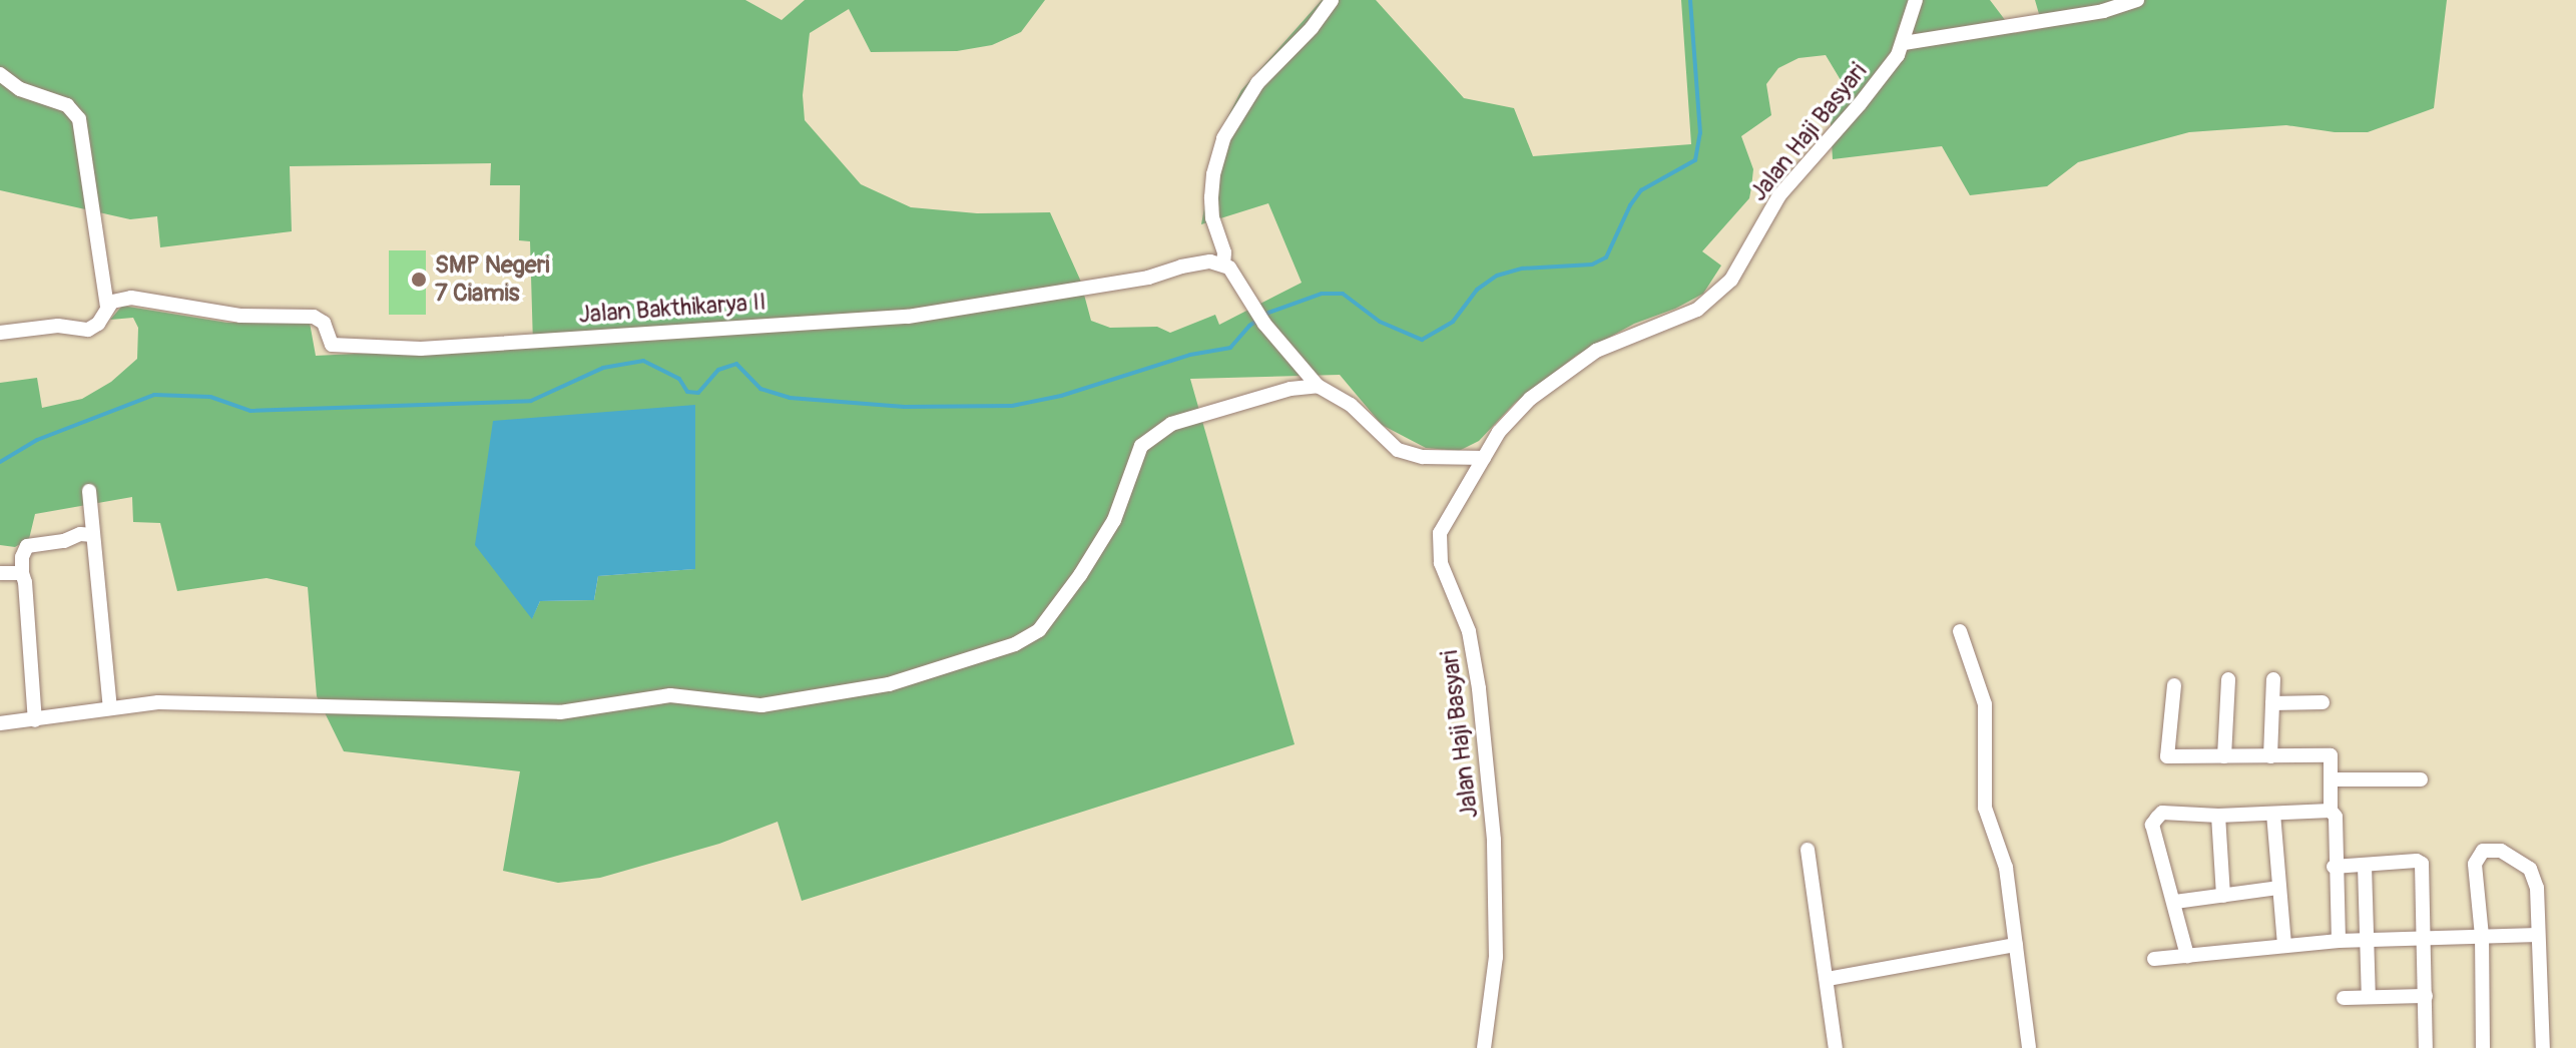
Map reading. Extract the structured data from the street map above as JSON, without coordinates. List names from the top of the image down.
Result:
{
  "streets": {
    "street": ["Jalan Haji Basyari", "Jalan Bakthikarya II"]
  },
  "places": ["SMP Negeri 7 Ciamis"]
}
